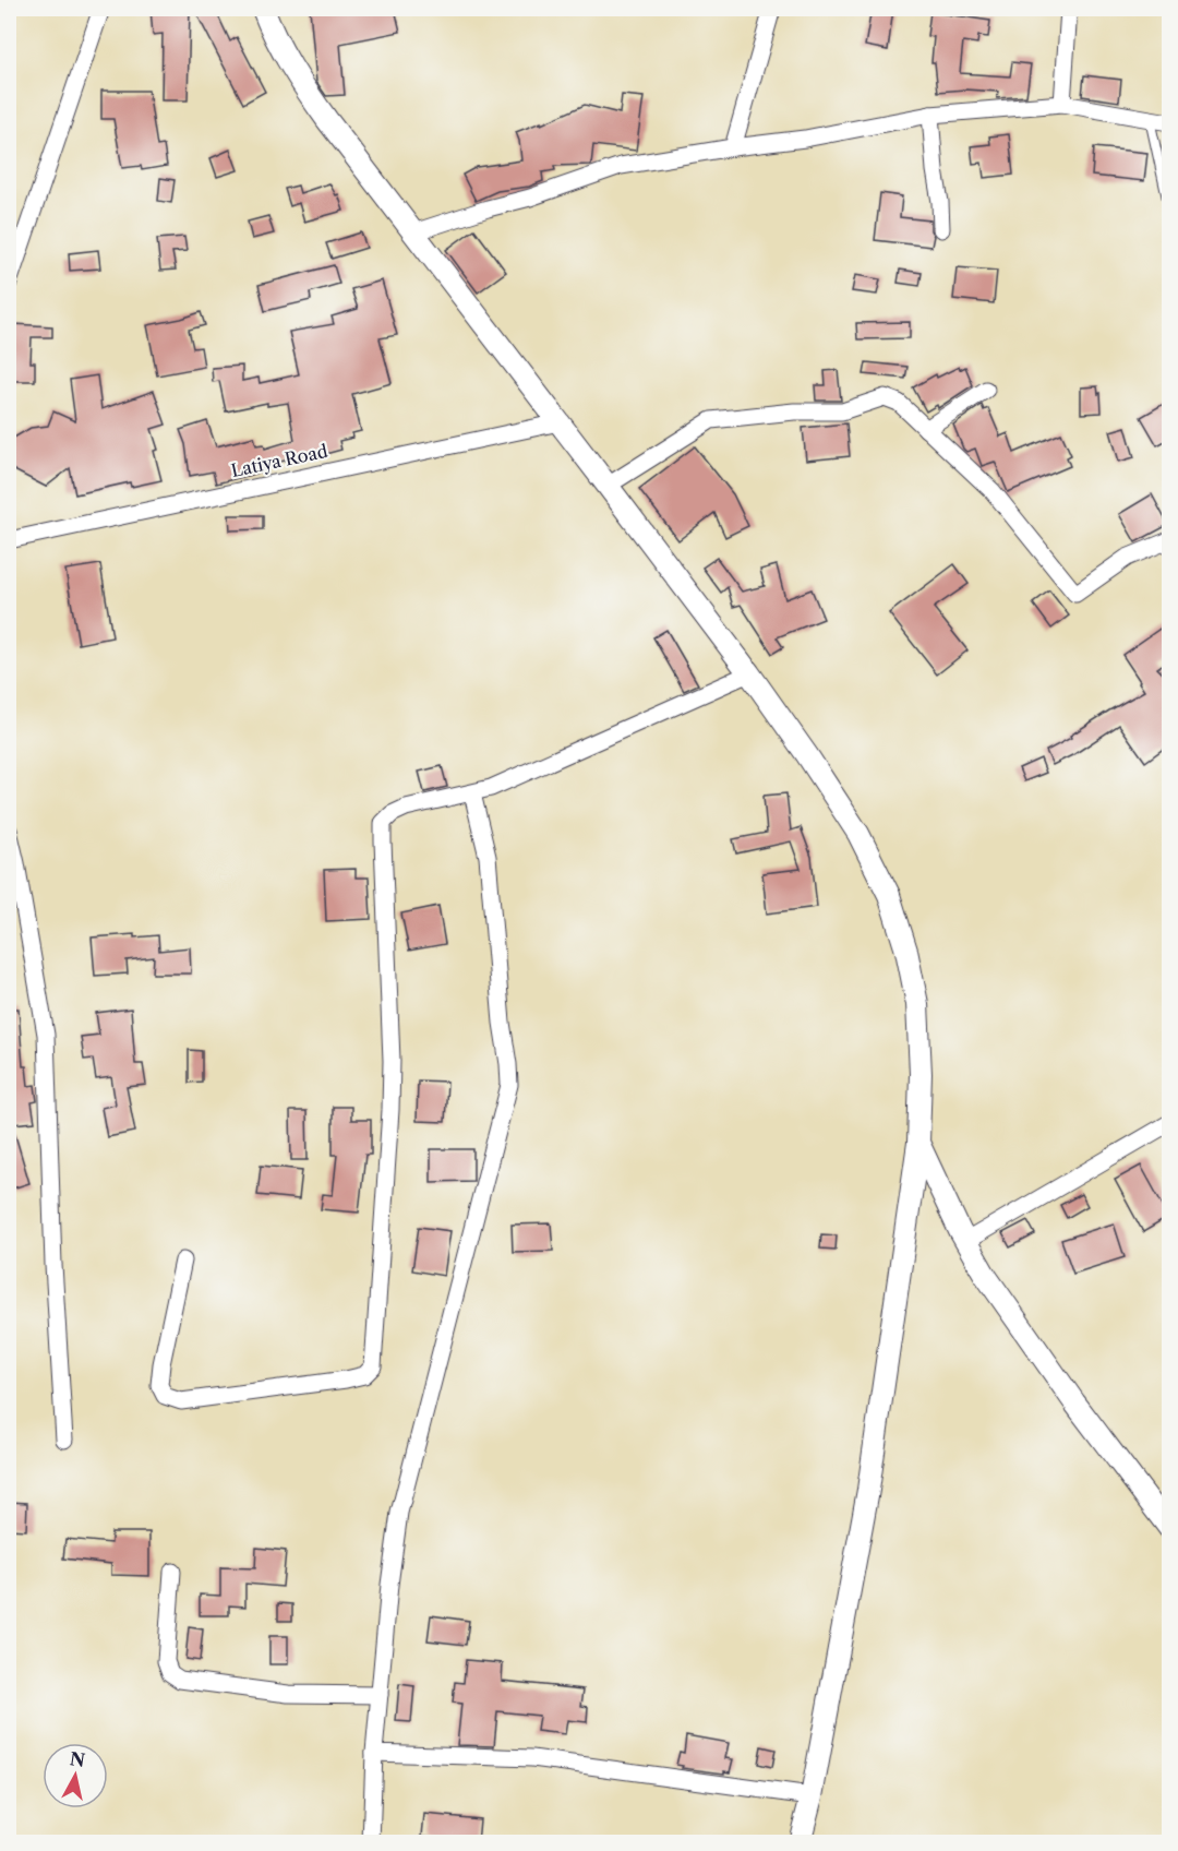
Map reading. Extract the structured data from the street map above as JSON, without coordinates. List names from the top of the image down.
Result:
{
  "streets": {
    "street": ["Latiya Road"]
  },
  "north": "top"
}
